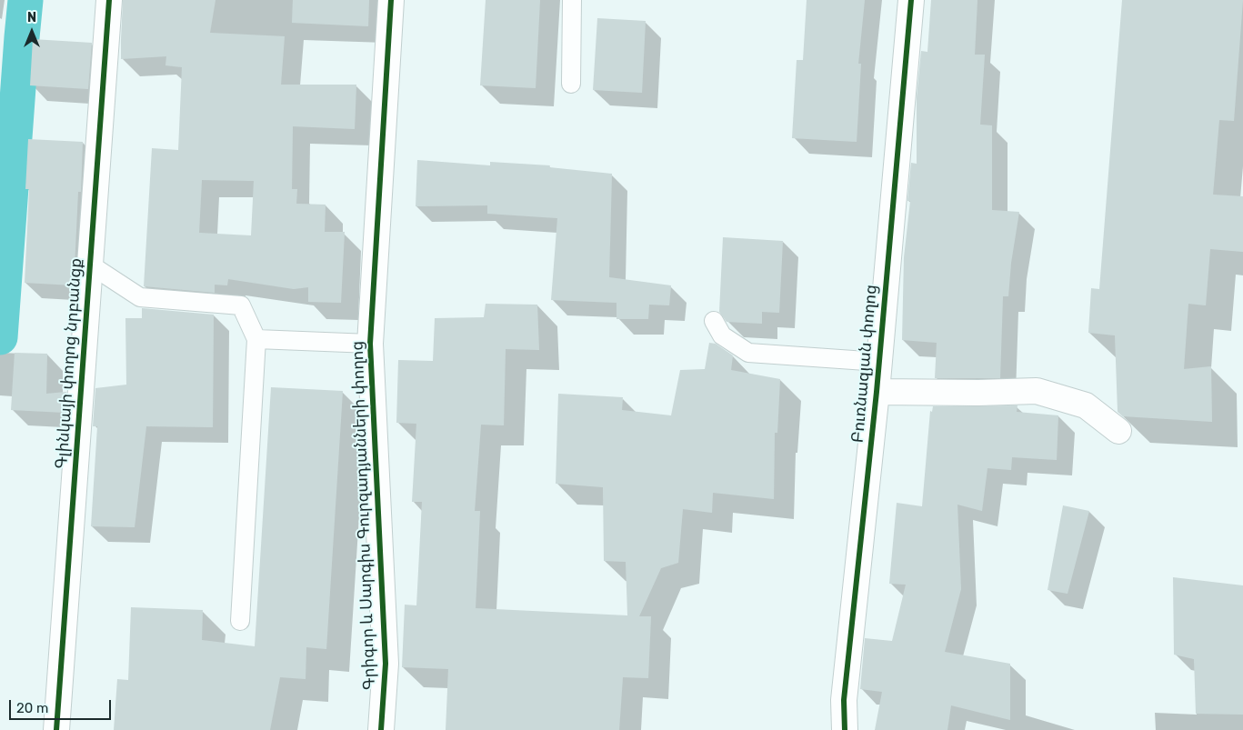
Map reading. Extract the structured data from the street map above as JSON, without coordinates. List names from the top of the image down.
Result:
{
  "streets": {
    "street": ["Գլինկայի փողոց նրբանցք", "Բուռնազյան փողոց", "Գրիգոր և Սարգիս Գուրզադյանների փողոց"]
  },
  "scale_bar": "20 m",
  "north": "top"
}
